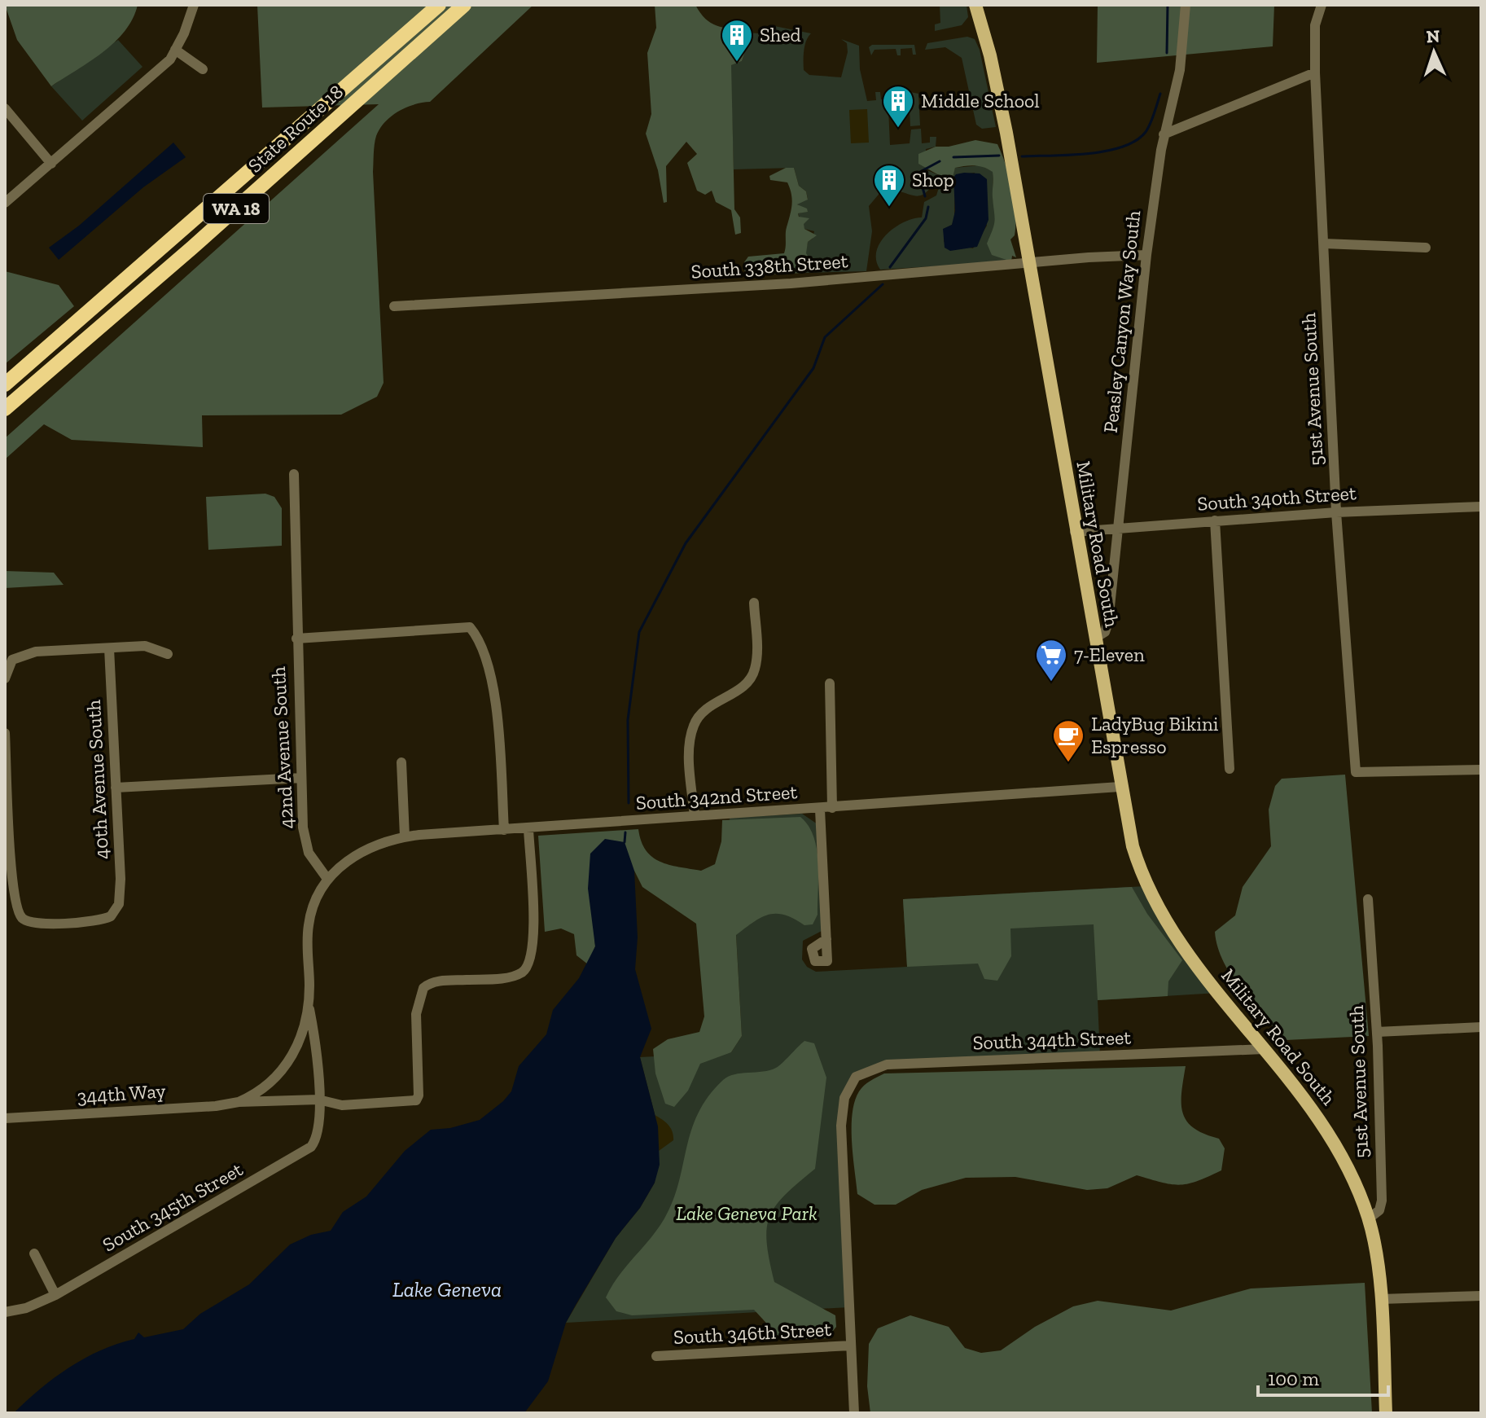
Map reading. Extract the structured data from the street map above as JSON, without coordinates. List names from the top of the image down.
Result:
{
  "streets": {
    "highway": ["State Route 18", "WA 18"],
    "main road": ["Military Road South"],
    "street": [
      "South 338th Street",
      "Peasley Canyon Way South",
      "51st Avenue South",
      "South 340th Street",
      "42nd Avenue South",
      "40th Avenue South",
      "South 342nd Street",
      "South 344th Street",
      "344th Way",
      "South 345th Street",
      "South 346th Street"
    ]
  },
  "crossings": [
    ["South 338th Street", "Peasley Canyon Way South"],
    ["South 338th Street", "Military Road South"],
    ["Peasley Canyon Way South", "South 340th Street"],
    ["Peasley Canyon Way South", "Military Road South"],
    ["51st Avenue South", "South 340th Street"],
    ["51st Avenue South", "Military Road South"],
    ["South 340th Street", "Military Road South"],
    ["Military Road South", "South 342nd Street"],
    ["Military Road South", "South 344th Street"],
    ["42nd Avenue South", "South 342nd Street"],
    ["South 344th Street", "South 346th Street"]
  ],
  "water": ["Lake Geneva"],
  "parks": ["Lake Geneva Park"],
  "places": {
    "building": ["Shed", "Middle School", "Shop"],
    "supermarket": ["7-Eleven"],
    "cafe": ["LadyBug Bikini Espresso"]
  },
  "scale_bar": "100 m",
  "north": "top"
}
